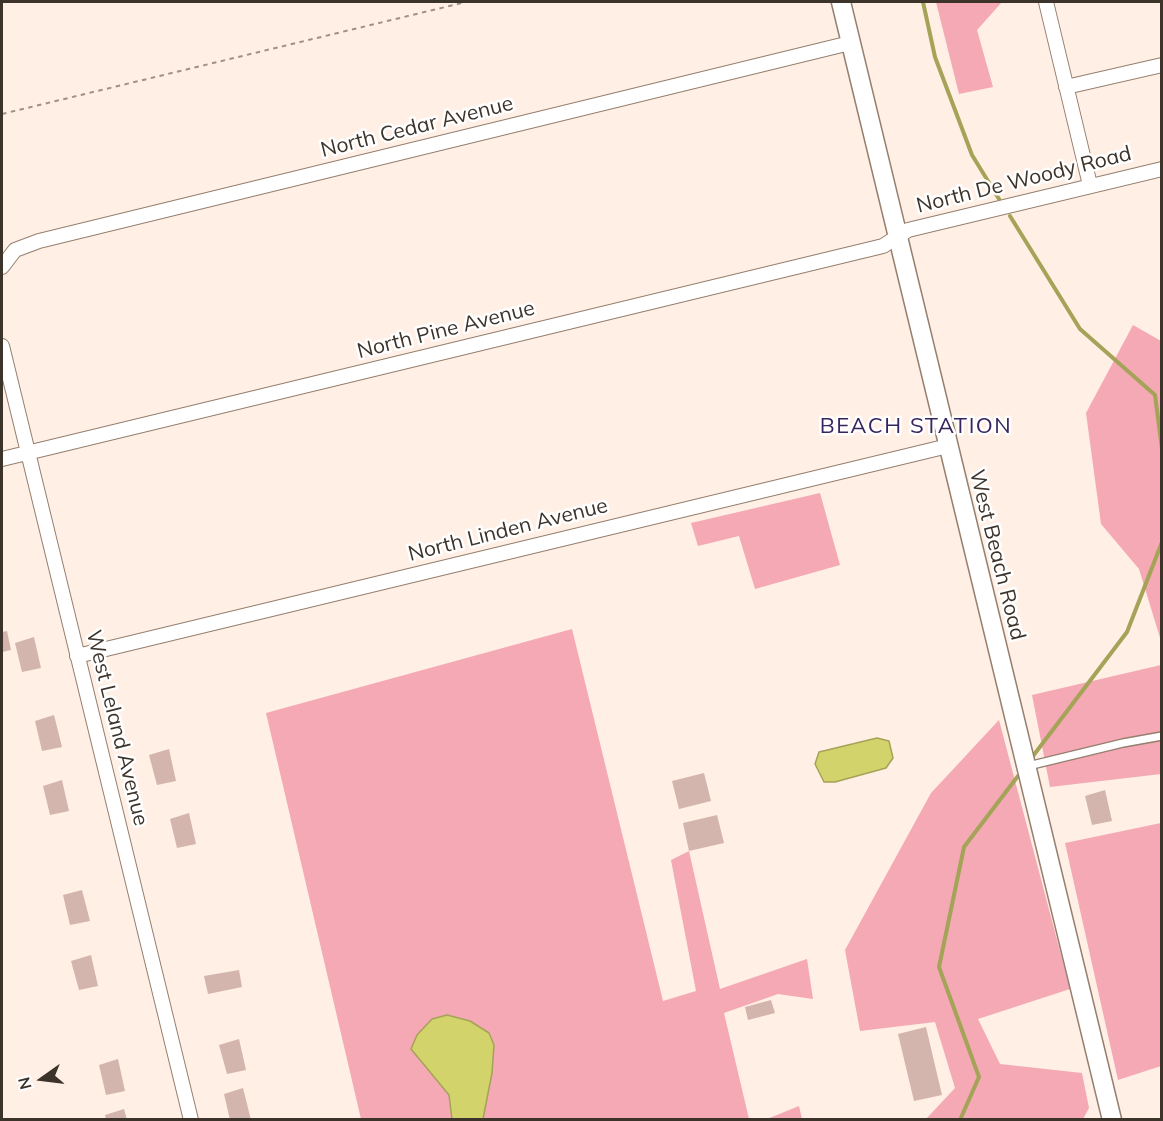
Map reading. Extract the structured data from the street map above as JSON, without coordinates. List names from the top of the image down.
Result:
{
  "streets": {
    "street": [
      "North Cedar Avenue",
      "North De Woody Road",
      "North Pine Avenue",
      "North Linden Avenue",
      "West Beach Road",
      "West Leland Avenue"
    ]
  },
  "crossings": [
    ["North Cedar Avenue", "West Beach Road"],
    ["North De Woody Road", "North Pine Avenue"],
    ["North De Woody Road", "West Beach Road"],
    ["North Pine Avenue", "West Beach Road"],
    ["North Pine Avenue", "West Leland Avenue"],
    ["North Linden Avenue", "West Beach Road"],
    ["North Linden Avenue", "West Leland Avenue"]
  ],
  "districts": ["BEACH STATION"],
  "north": "left"
}
